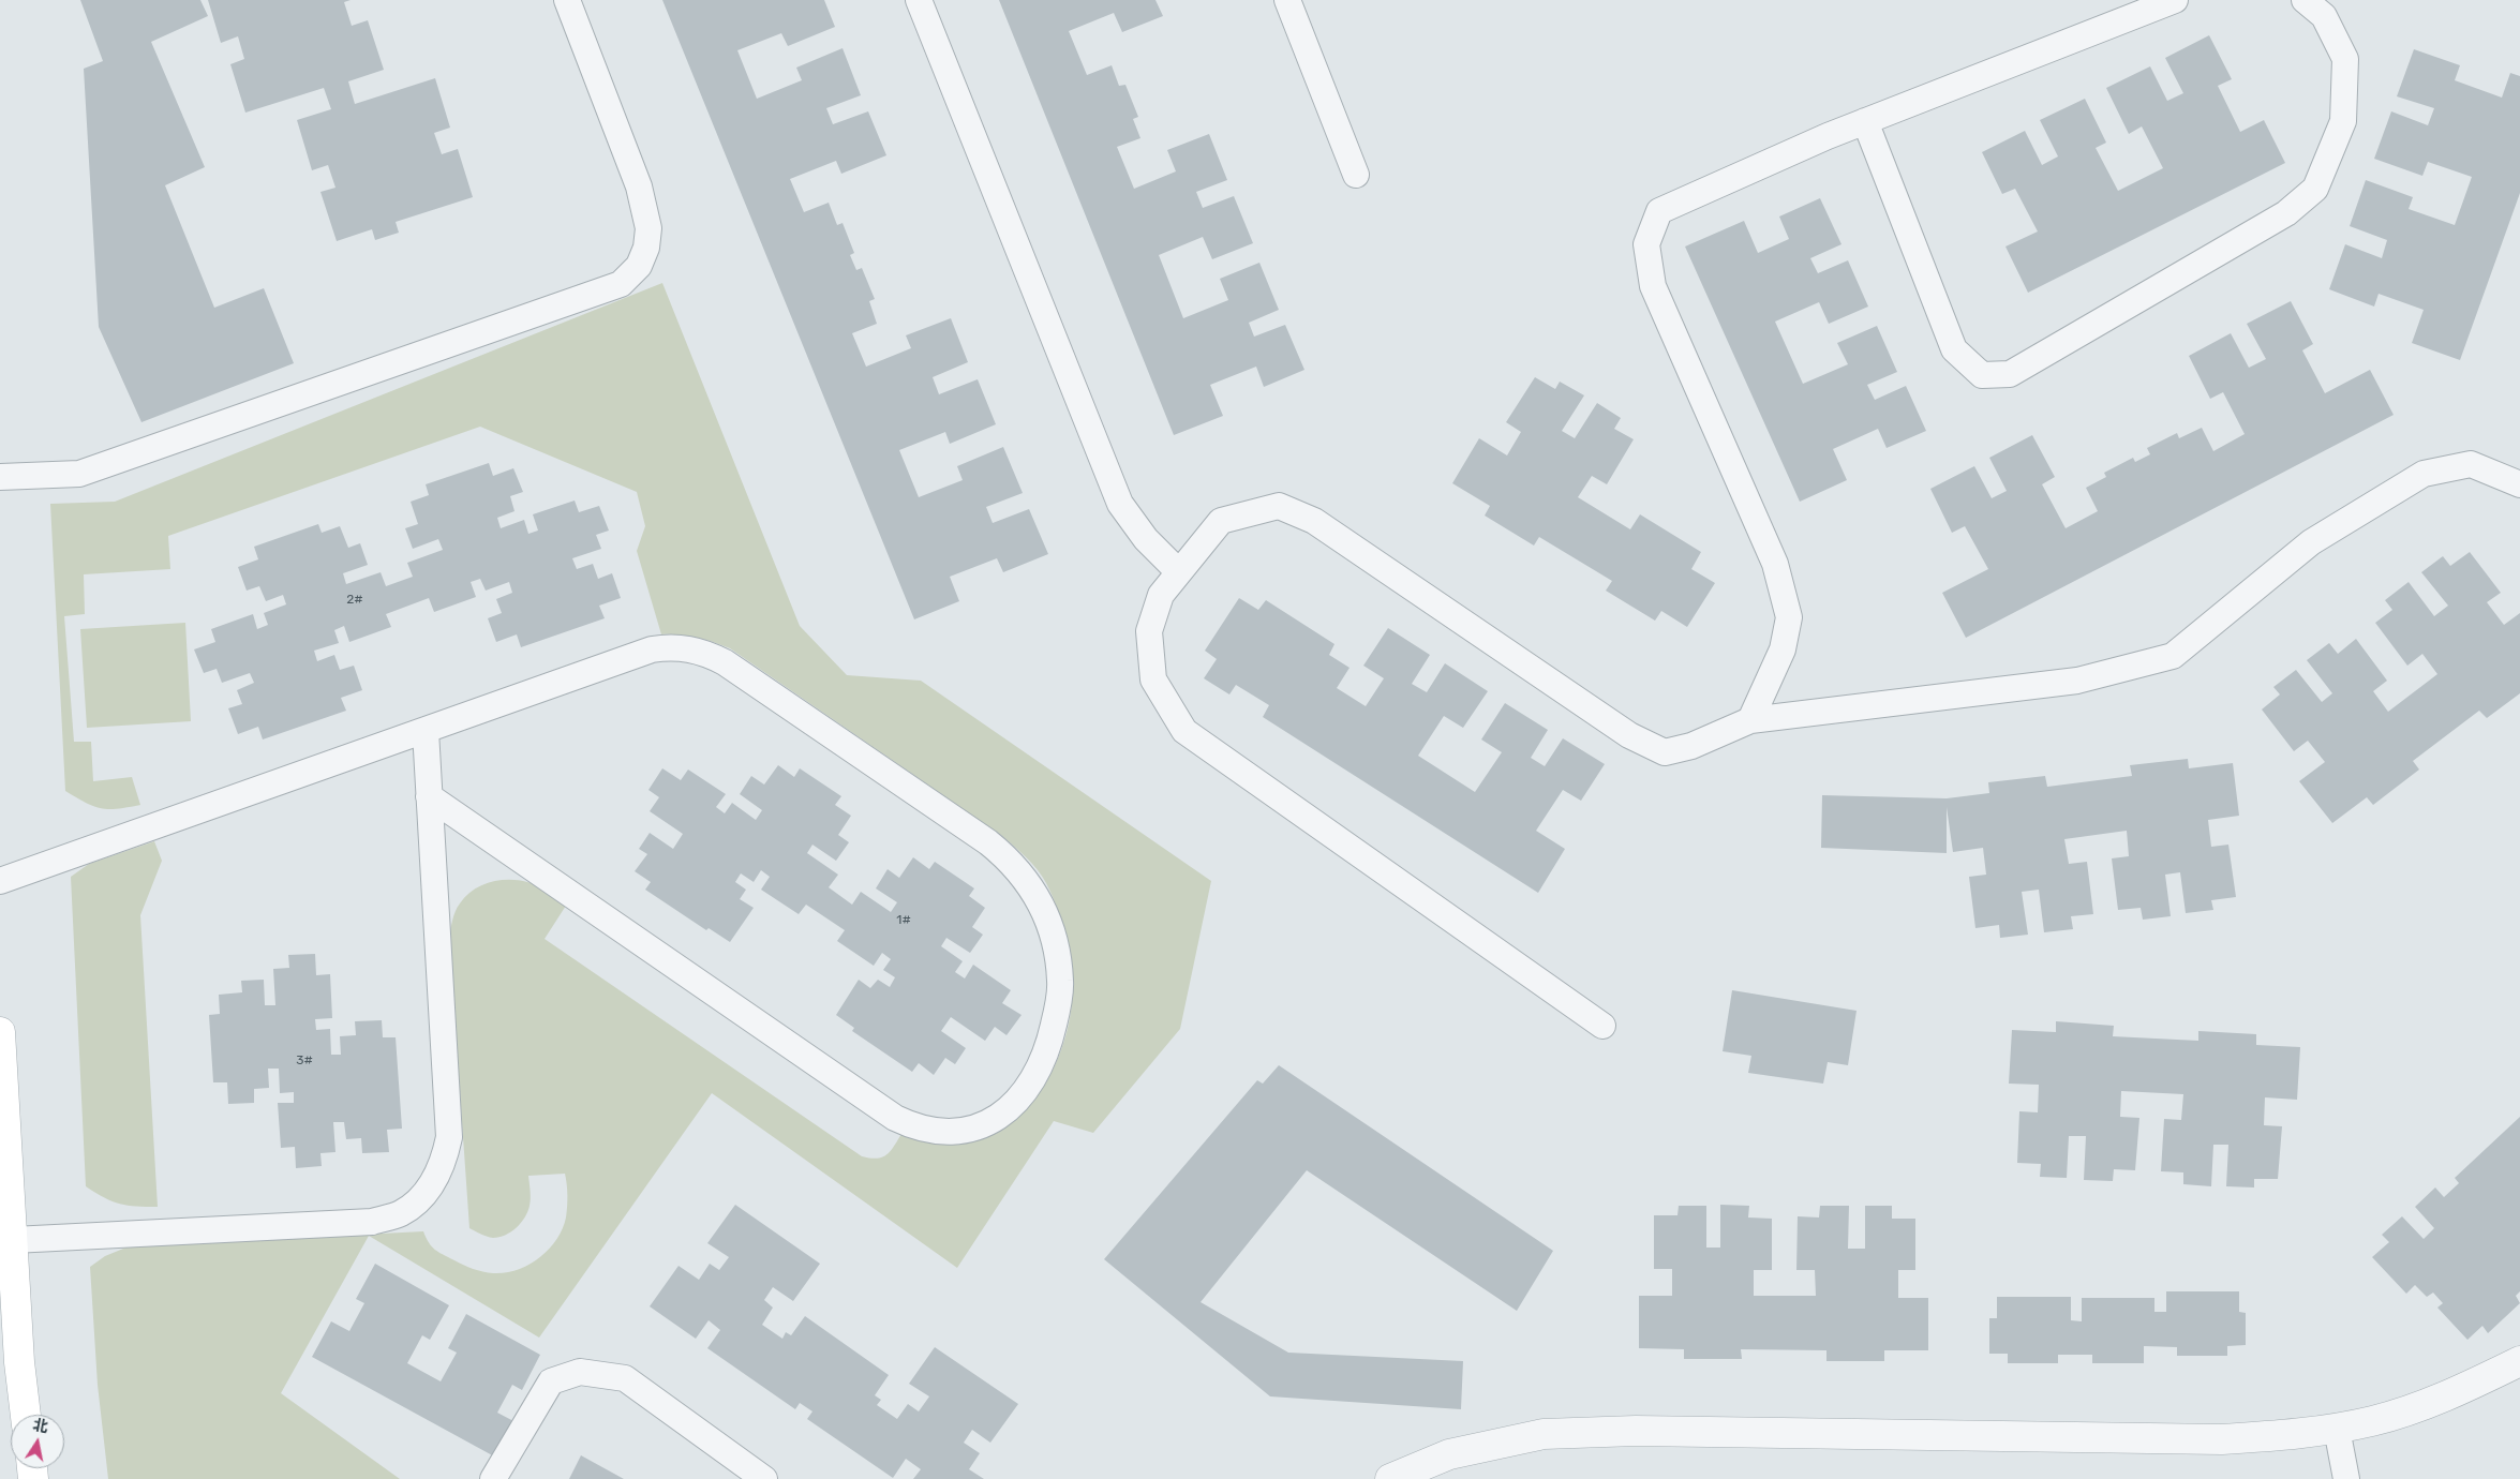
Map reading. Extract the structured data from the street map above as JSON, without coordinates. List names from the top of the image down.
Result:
{
  "house_numbers": ["2#", "1#", "3#"],
  "north": "top"
}
